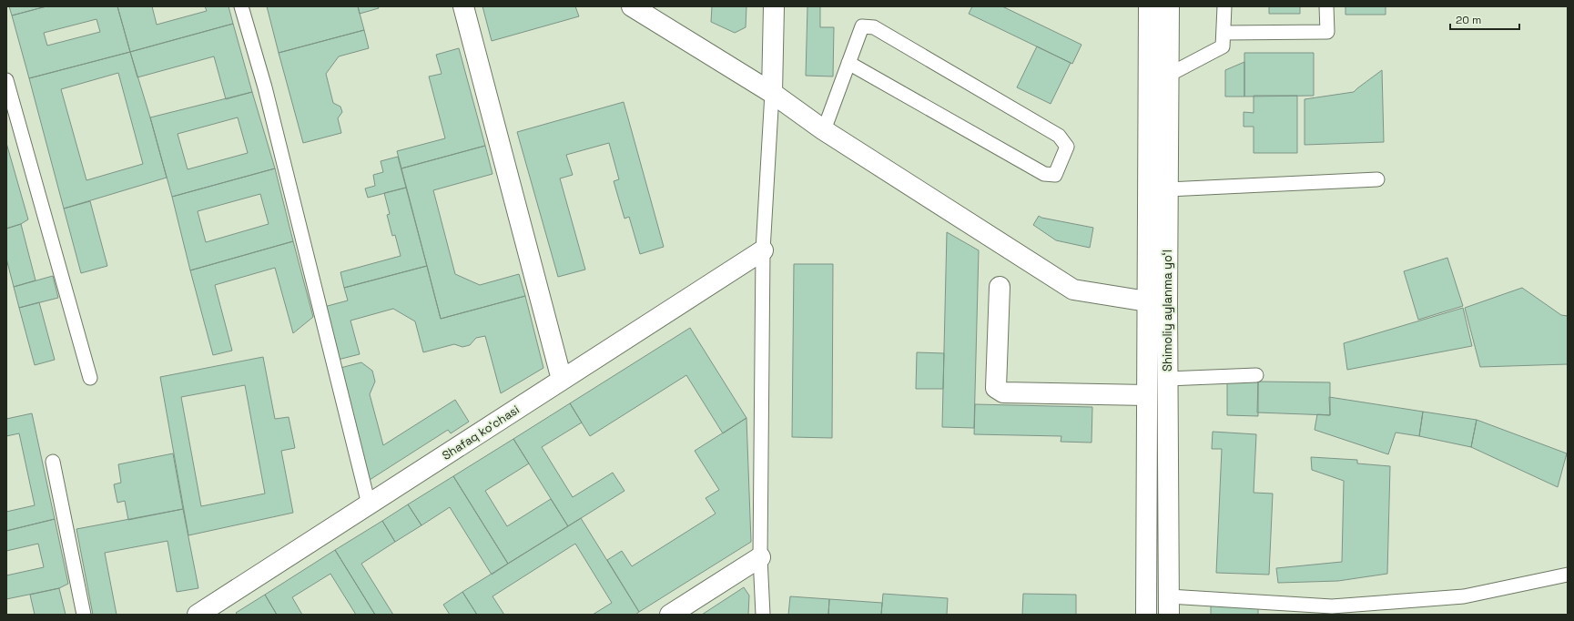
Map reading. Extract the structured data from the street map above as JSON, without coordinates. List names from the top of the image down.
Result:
{
  "streets": {
    "street": ["Shimoliy aylanma yoʻl", "Shafaq koʻchasi"]
  },
  "scale_bar": "20 m"
}
